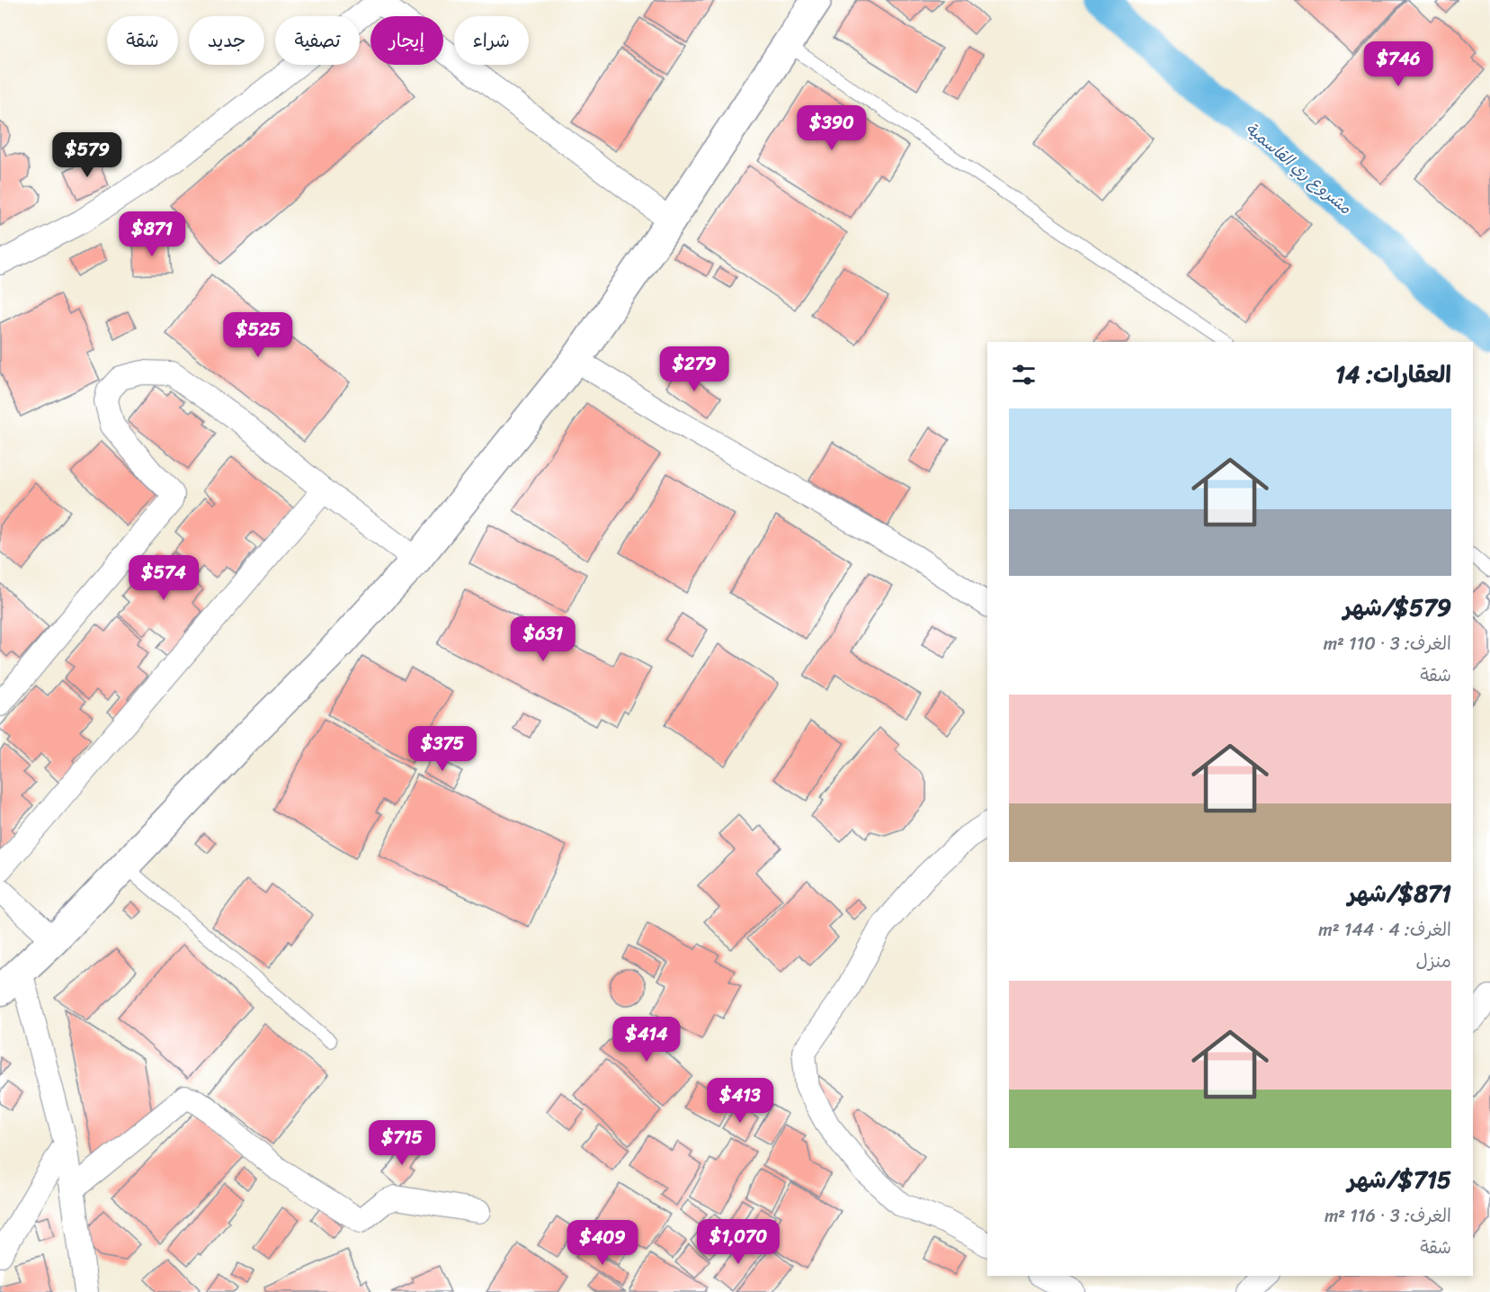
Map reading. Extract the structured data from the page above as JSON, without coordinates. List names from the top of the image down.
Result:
{
  "water": ["مشروع ري القاسمية"],
  "page": {
    "chip": [
      "شراء",
      "إيجار",
      "تصفية",
      "جديد",
      "شقة"
    ],
    "price": [
      "$746",
      "$390",
      "$579",
      "$871",
      "$525",
      "$279",
      "$574",
      "$631",
      "$375",
      "$414",
      "$413",
      "$715",
      "$1,070",
      "$409"
    ],
    "heading": "العقارات: 14",
    "list": [
      {
        "name": "$579/شهر",
        "note": "الغرف: 3 · 110 m² · شقة"
      },
      {
        "name": "$871/شهر",
        "note": "الغرف: 4 · 144 m² · منزل"
      },
      {
        "name": "$715/شهر",
        "note": "الغرف: 3 · 116 m² · شقة"
      }
    ]
  }
}
